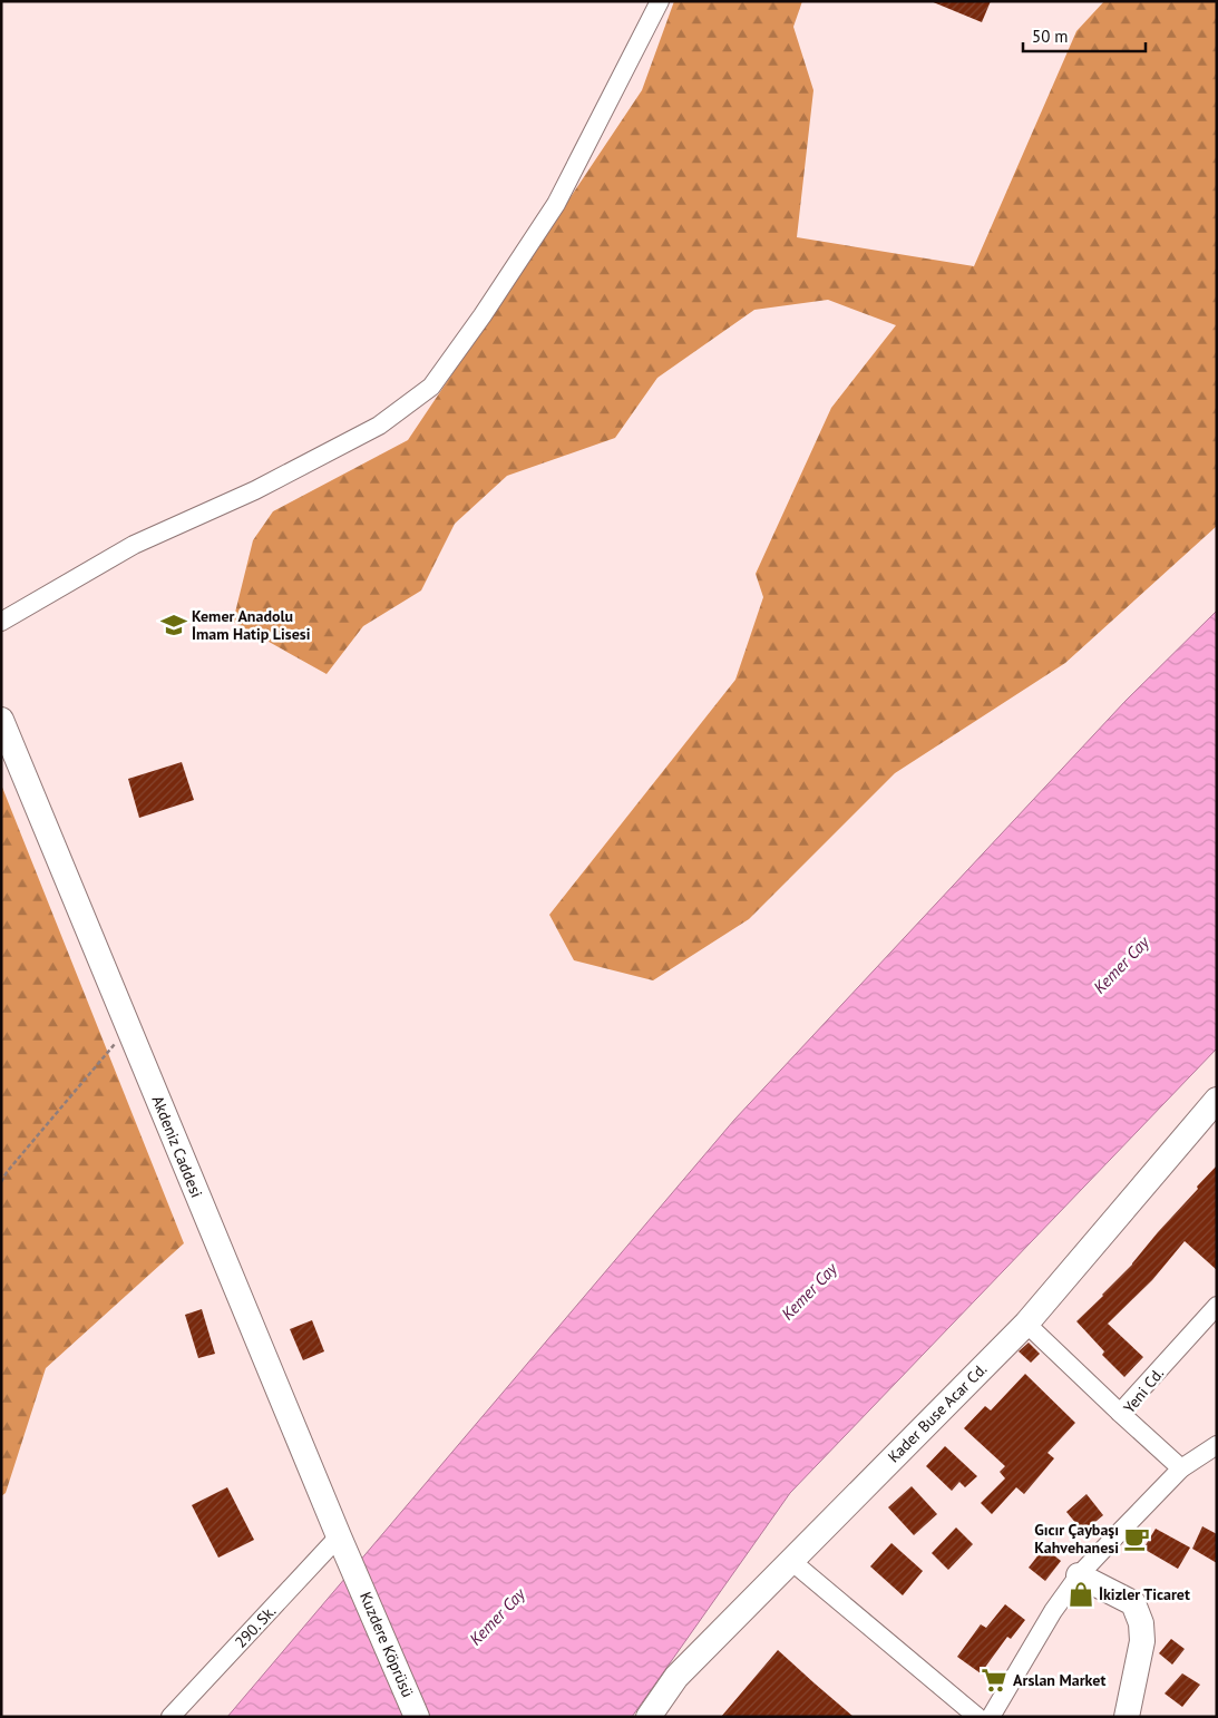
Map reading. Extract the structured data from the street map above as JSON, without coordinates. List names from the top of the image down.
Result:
{
  "streets": {
    "street": [
      "Akdeniz Caddesi",
      "Yeni Cd.",
      "Kader Buse Acar Cd.",
      "290. Sk.",
      "Kuzdere Köprüsü"
    ]
  },
  "crossings": [
    ["Akdeniz Caddesi", "290. Sk."],
    ["Akdeniz Caddesi", "Kuzdere Köprüsü"]
  ],
  "water": ["Kemer Cay"],
  "places": {
    "school or university": ["Kemer Anadolu İmam Hatip Lisesi"],
    "cafe": ["Gıcır Çaybaşı Kahvehanesi"],
    "shop": ["İkizler Ticaret"],
    "supermarket": ["Arslan Market"]
  },
  "scale_bar": "50 m"
}
